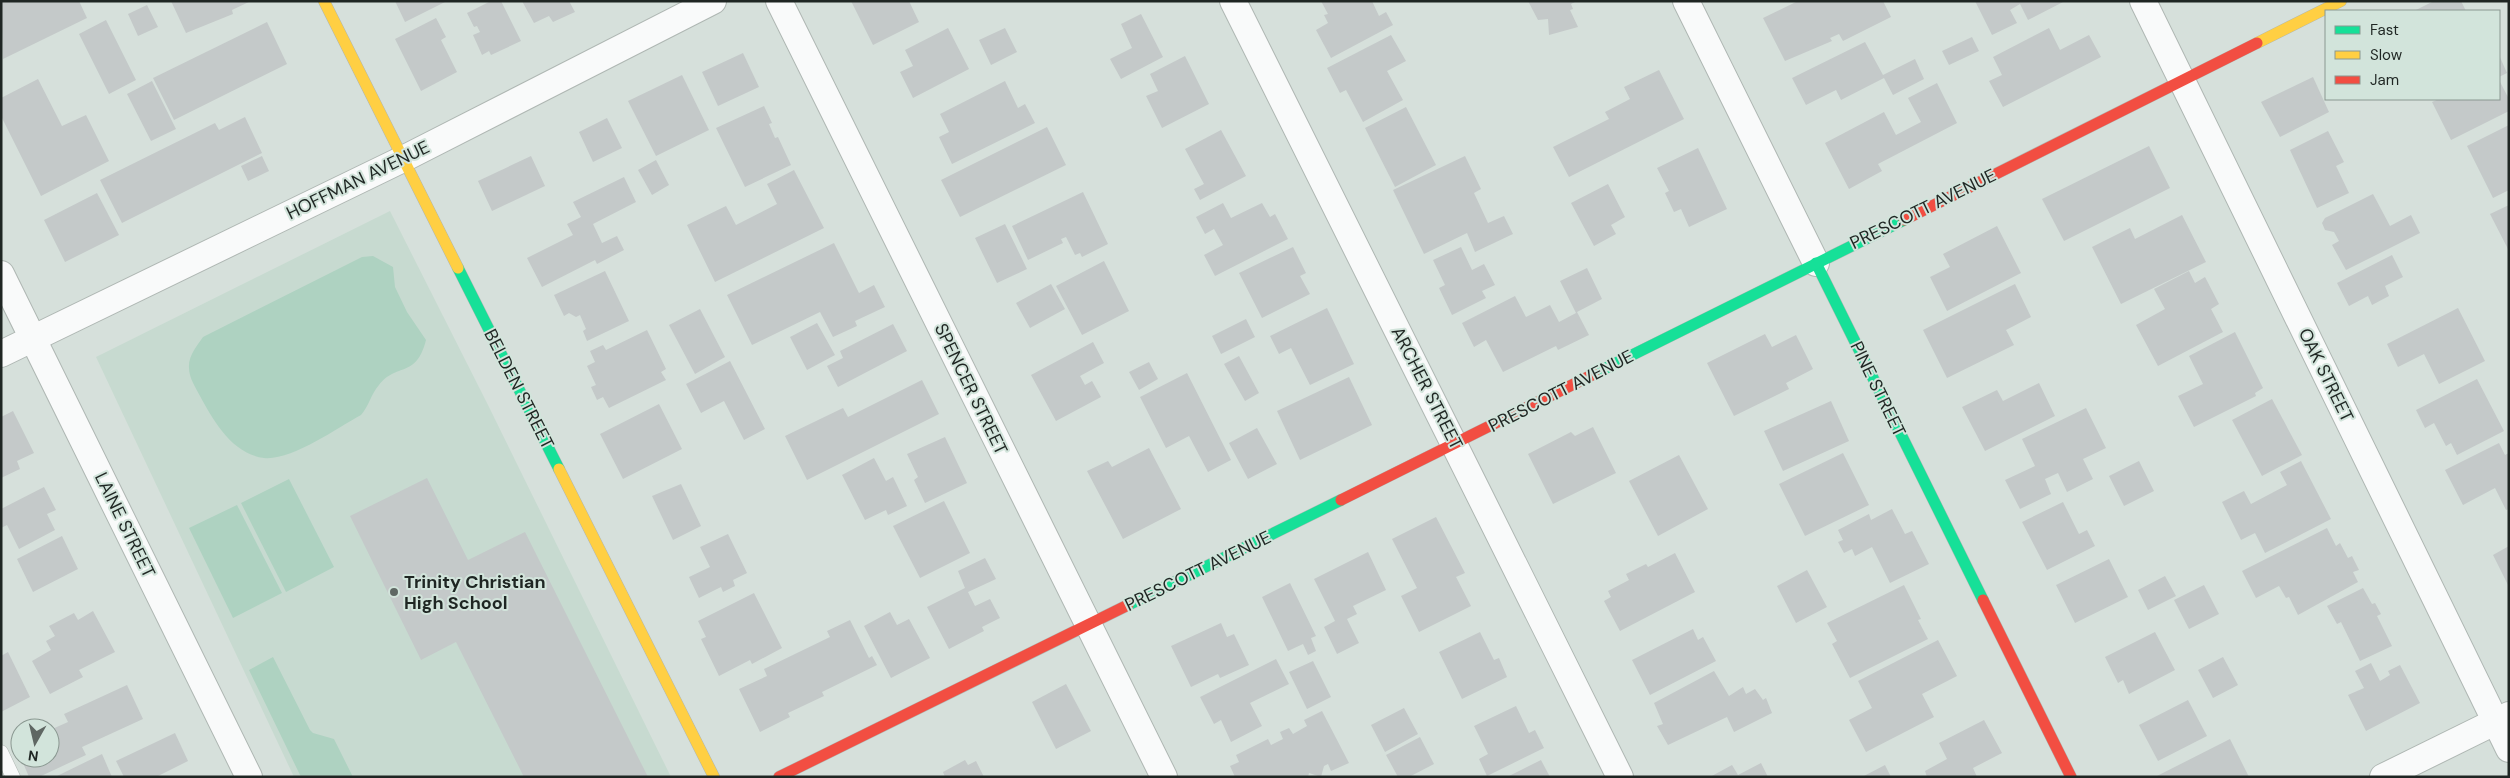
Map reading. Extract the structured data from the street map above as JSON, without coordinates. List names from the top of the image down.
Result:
{
  "streets": {
    "street": [
      "HOFFMAN AVENUE",
      "PRESCOTT AVENUE",
      "OAK STREET",
      "ARCHER STREET",
      "BELDEN STREET",
      "SPENCER STREET",
      "PINE STREET",
      "LAINE STREET"
    ]
  },
  "crossings": [
    ["HOFFMAN AVENUE", "BELDEN STREET"],
    ["HOFFMAN AVENUE", "LAINE STREET"],
    ["PRESCOTT AVENUE", "OAK STREET"],
    ["PRESCOTT AVENUE", "ARCHER STREET"],
    ["PRESCOTT AVENUE", "SPENCER STREET"],
    ["PRESCOTT AVENUE", "PINE STREET"]
  ],
  "places": ["Trinity Christian High School"],
  "legend": ["Fast", "Slow", "Jam"],
  "north": "bottom"
}
